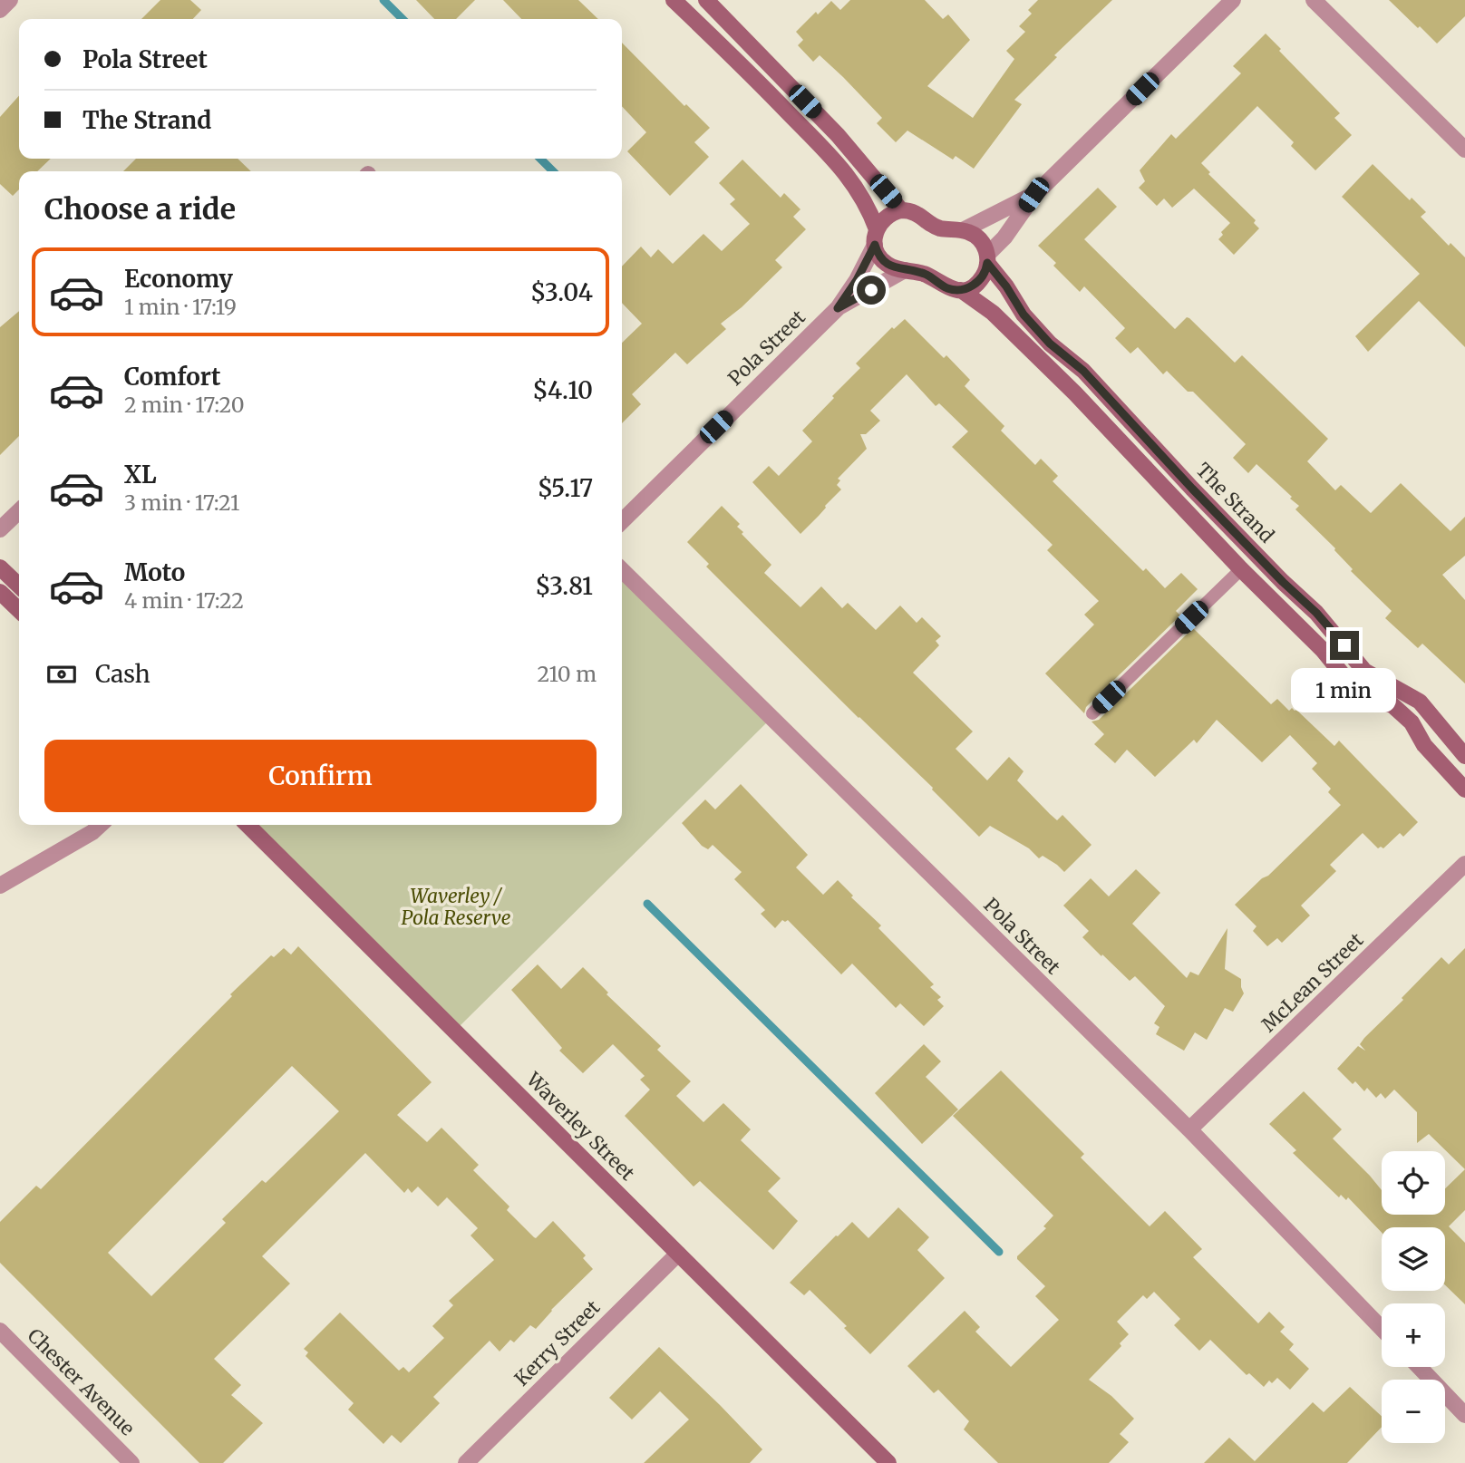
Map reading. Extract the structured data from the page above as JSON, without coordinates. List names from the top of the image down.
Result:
{
  "streets": {
    "street": [
      "Pola Street",
      "The Strand",
      "McLean Street",
      "Waverley Street",
      "Kerry Street",
      "Chester Avenue"
    ]
  },
  "crossings": [
    ["Pola Street", "McLean Street"],
    ["Waverley Street", "Kerry Street"]
  ],
  "parks": ["Waverley / Pola Reserve"],
  "page": {
    "banner": ["Pola Street", "The Strand"],
    "heading": "Choose a ride",
    "list": [
      {
        "name": "Economy",
        "note": "1 min · 17:19",
        "value": "$3.04"
      },
      {
        "name": "Comfort",
        "note": "2 min · 17:20",
        "value": "$4.10"
      },
      {
        "name": "XL",
        "note": "3 min · 17:21",
        "value": "$5.17"
      },
      {
        "name": "Moto",
        "note": "4 min · 17:22",
        "value": "$3.81"
      }
    ],
    "pay": ["Cash", "210 m"],
    "bubble": "1 min",
    "buttons": "Confirm",
    "map_buttons": ["+", "−"]
  }
}
